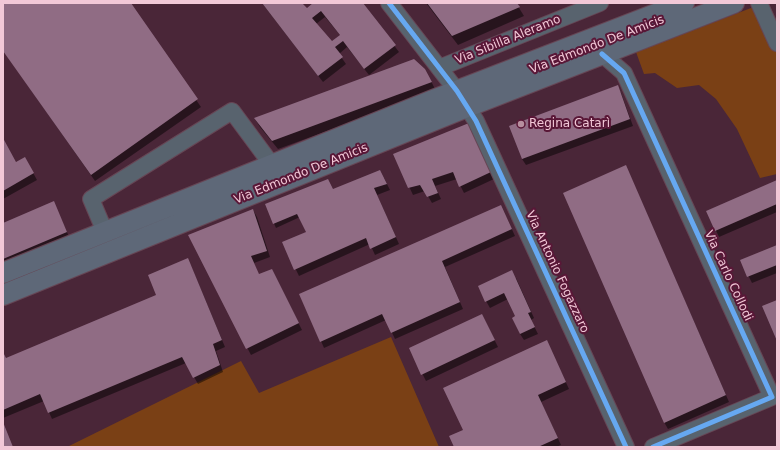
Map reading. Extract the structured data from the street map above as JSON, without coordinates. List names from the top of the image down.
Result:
{
  "streets": {
    "main road": ["Via Edmondo De Amicis"],
    "street": ["Via Sibilla Aleramo", "Via Antonio Fogazzaro", "Via Carlo Collodi"]
  },
  "crossings": [
    ["Via Sibilla Aleramo", "Via Antonio Fogazzaro"],
    ["Via Edmondo De Amicis", "Via Antonio Fogazzaro"],
    ["Via Edmondo De Amicis", "Via Carlo Collodi"]
  ],
  "places": ["Regina Catarì"]
}
